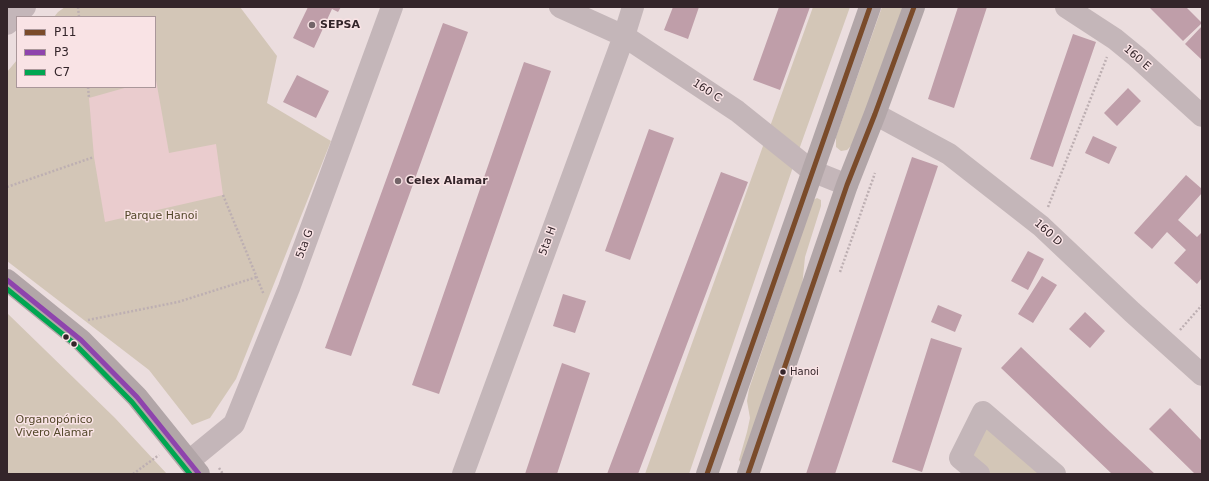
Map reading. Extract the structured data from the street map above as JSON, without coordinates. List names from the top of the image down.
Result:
{
  "streets": {
    "street": [
      "160 E",
      "160 C",
      "160 D",
      "5ta H",
      "5ta G"
    ]
  },
  "crossings": [
    ["160 C", "5ta H"]
  ],
  "parks": ["Parque Hanoi", "Organopónico Vivero Alamar"],
  "places": ["SEPSA", "Celex Alamar", "Hanoi"],
  "lines": ["transit line P11", "transit line P3", "transit line C7"],
  "legend": ["P11", "P3", "C7"]
}
